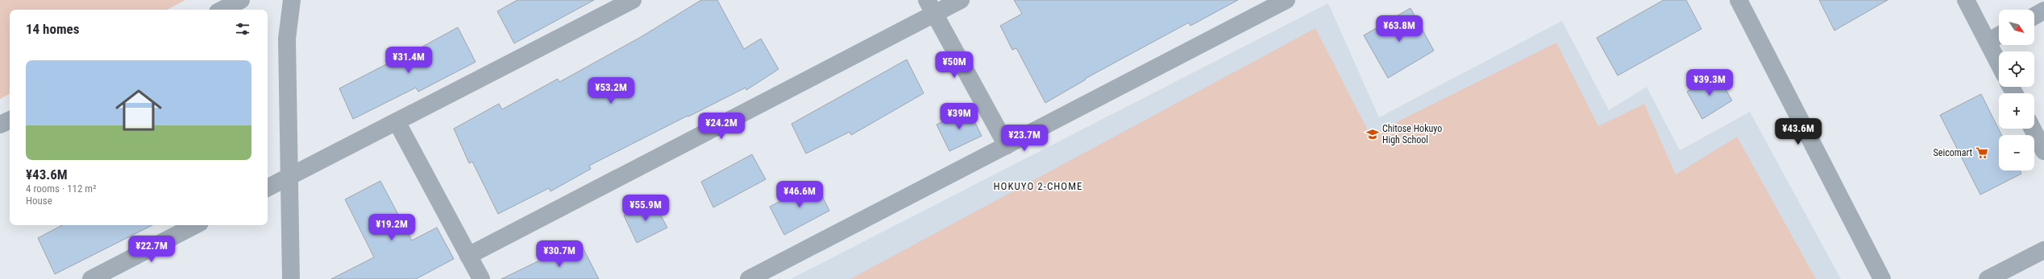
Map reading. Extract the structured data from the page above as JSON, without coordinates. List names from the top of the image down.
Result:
{
  "districts": ["HOKUYO 2-CHOME"],
  "places": {
    "school or university": ["Chitose Hokuyo High School"],
    "supermarket": ["Seicomart"]
  },
  "north": "bottom right",
  "page": {
    "map_buttons": ["+", "−"],
    "heading": "14 homes",
    "price": [
      "¥63.8M",
      "¥31.4M",
      "¥50M",
      "¥39.3M",
      "¥53.2M",
      "¥39M",
      "¥24.2M",
      "¥43.6M",
      "¥23.7M",
      "¥46.6M",
      "¥55.9M",
      "¥19.2M",
      "¥22.7M",
      "¥30.7M"
    ],
    "list": [
      {
        "name": "¥43.6M",
        "note": "4 rooms · 112 m² · House"
      }
    ]
  }
}
